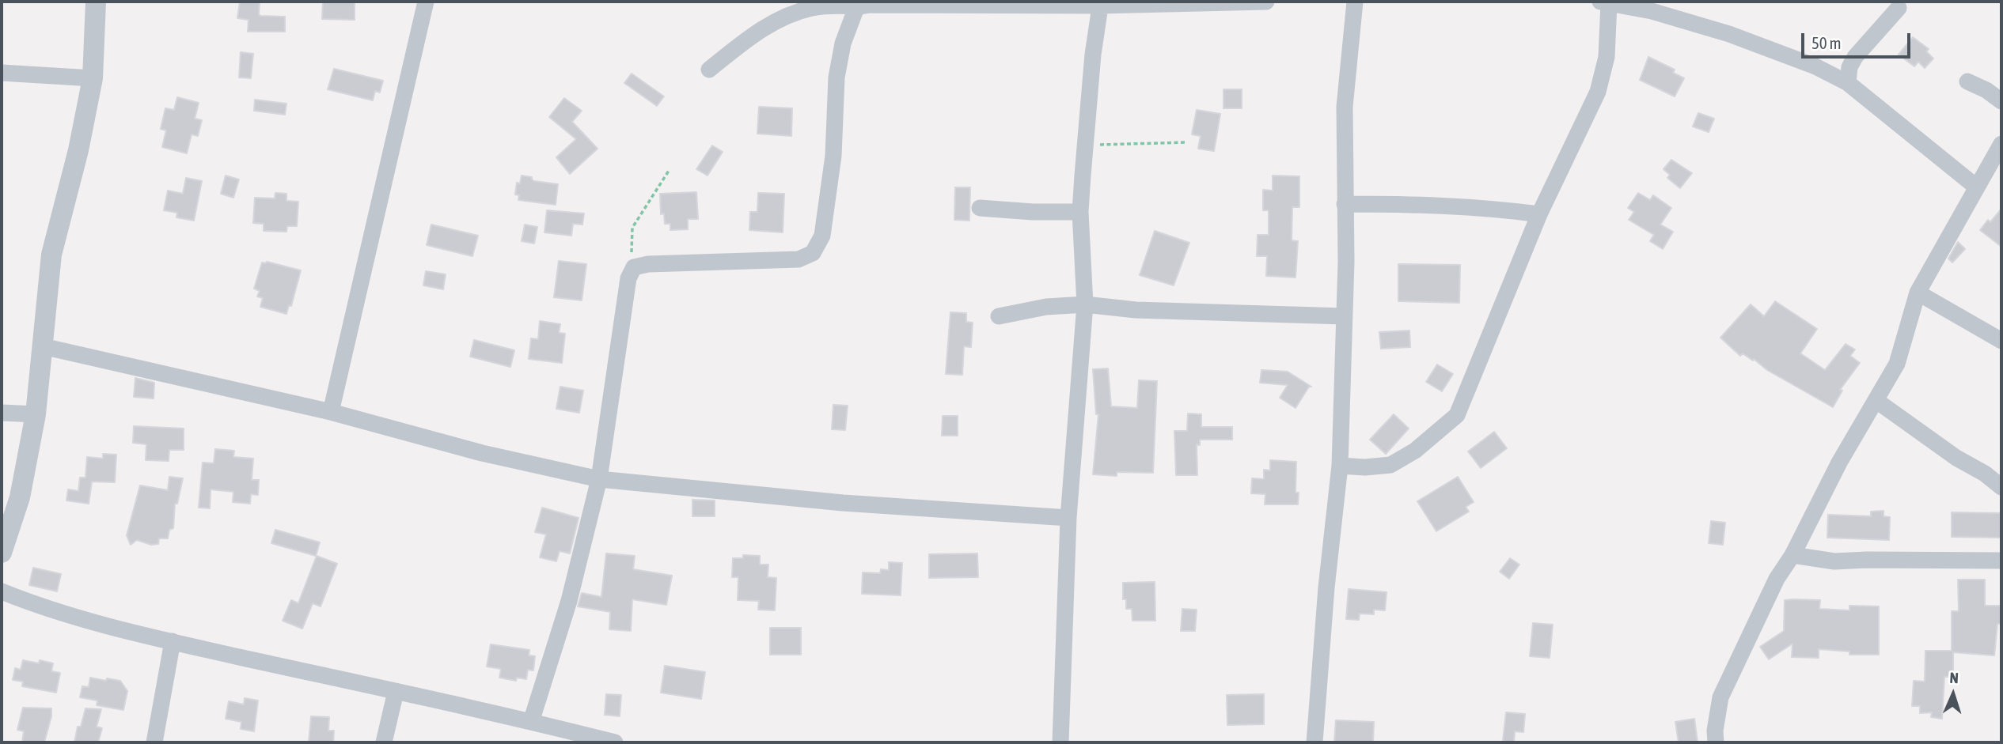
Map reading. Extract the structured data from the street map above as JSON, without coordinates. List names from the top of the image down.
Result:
{
  "scale_bar": "50 m",
  "north": "top"
}
